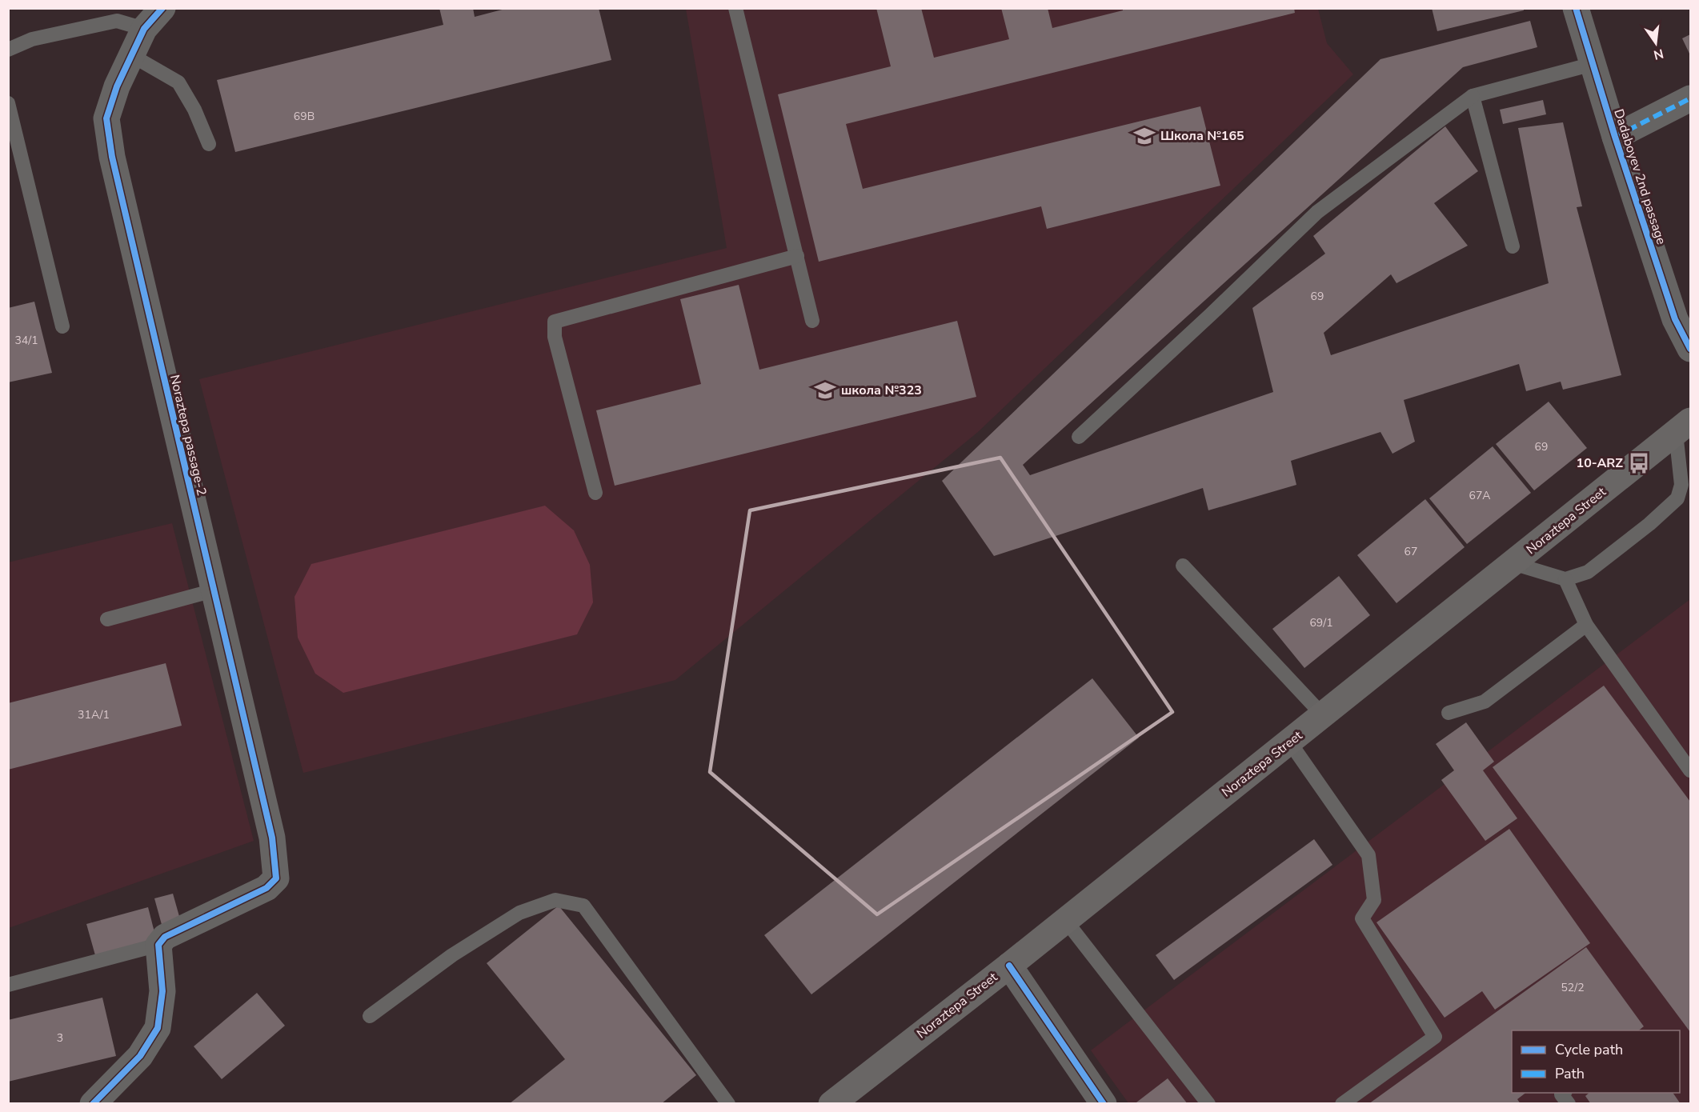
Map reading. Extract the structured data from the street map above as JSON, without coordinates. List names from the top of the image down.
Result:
{
  "streets": {
    "main road": ["Noraztepa Street"],
    "street": ["Dadaboyev 2nd passage", "Noraztepa passage-2"]
  },
  "places": {
    "school or university": ["Школа №165", "школа №323"],
    "bus stop": ["10-ARZ"]
  },
  "house_numbers": [
    "69В",
    "69",
    "34/1",
    "69",
    "67A",
    "67",
    "69/1",
    "31А/1",
    "52/2",
    "3"
  ],
  "legend": ["Cycle path", "Path"],
  "north": "bottom"
}
